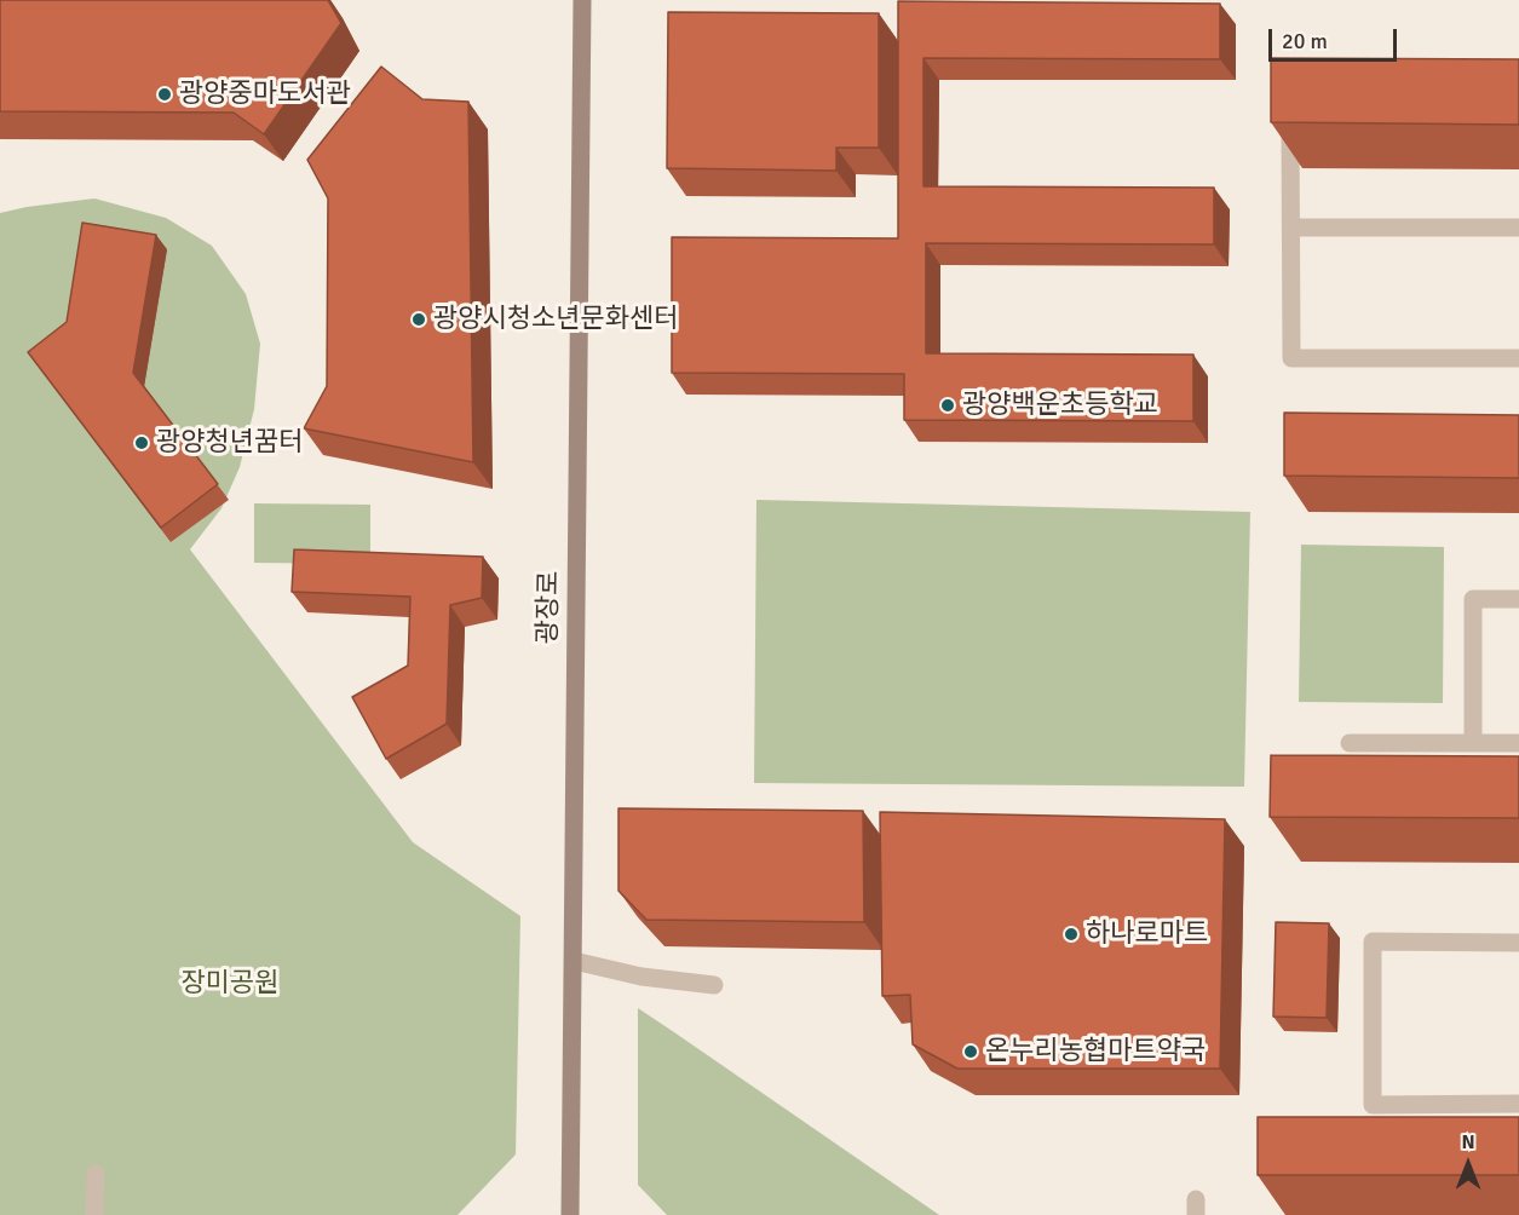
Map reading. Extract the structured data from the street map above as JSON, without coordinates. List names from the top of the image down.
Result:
{
  "streets": {
    "street": ["광장로"]
  },
  "parks": ["장미공원"],
  "places": [
    "광양중마도서관",
    "광양시청소년문화센터",
    "광양백운초등학교",
    "광양청년꿈터",
    "하나로마트",
    "온누리농협마트약국"
  ],
  "scale_bar": "20 m",
  "north": "top"
}
